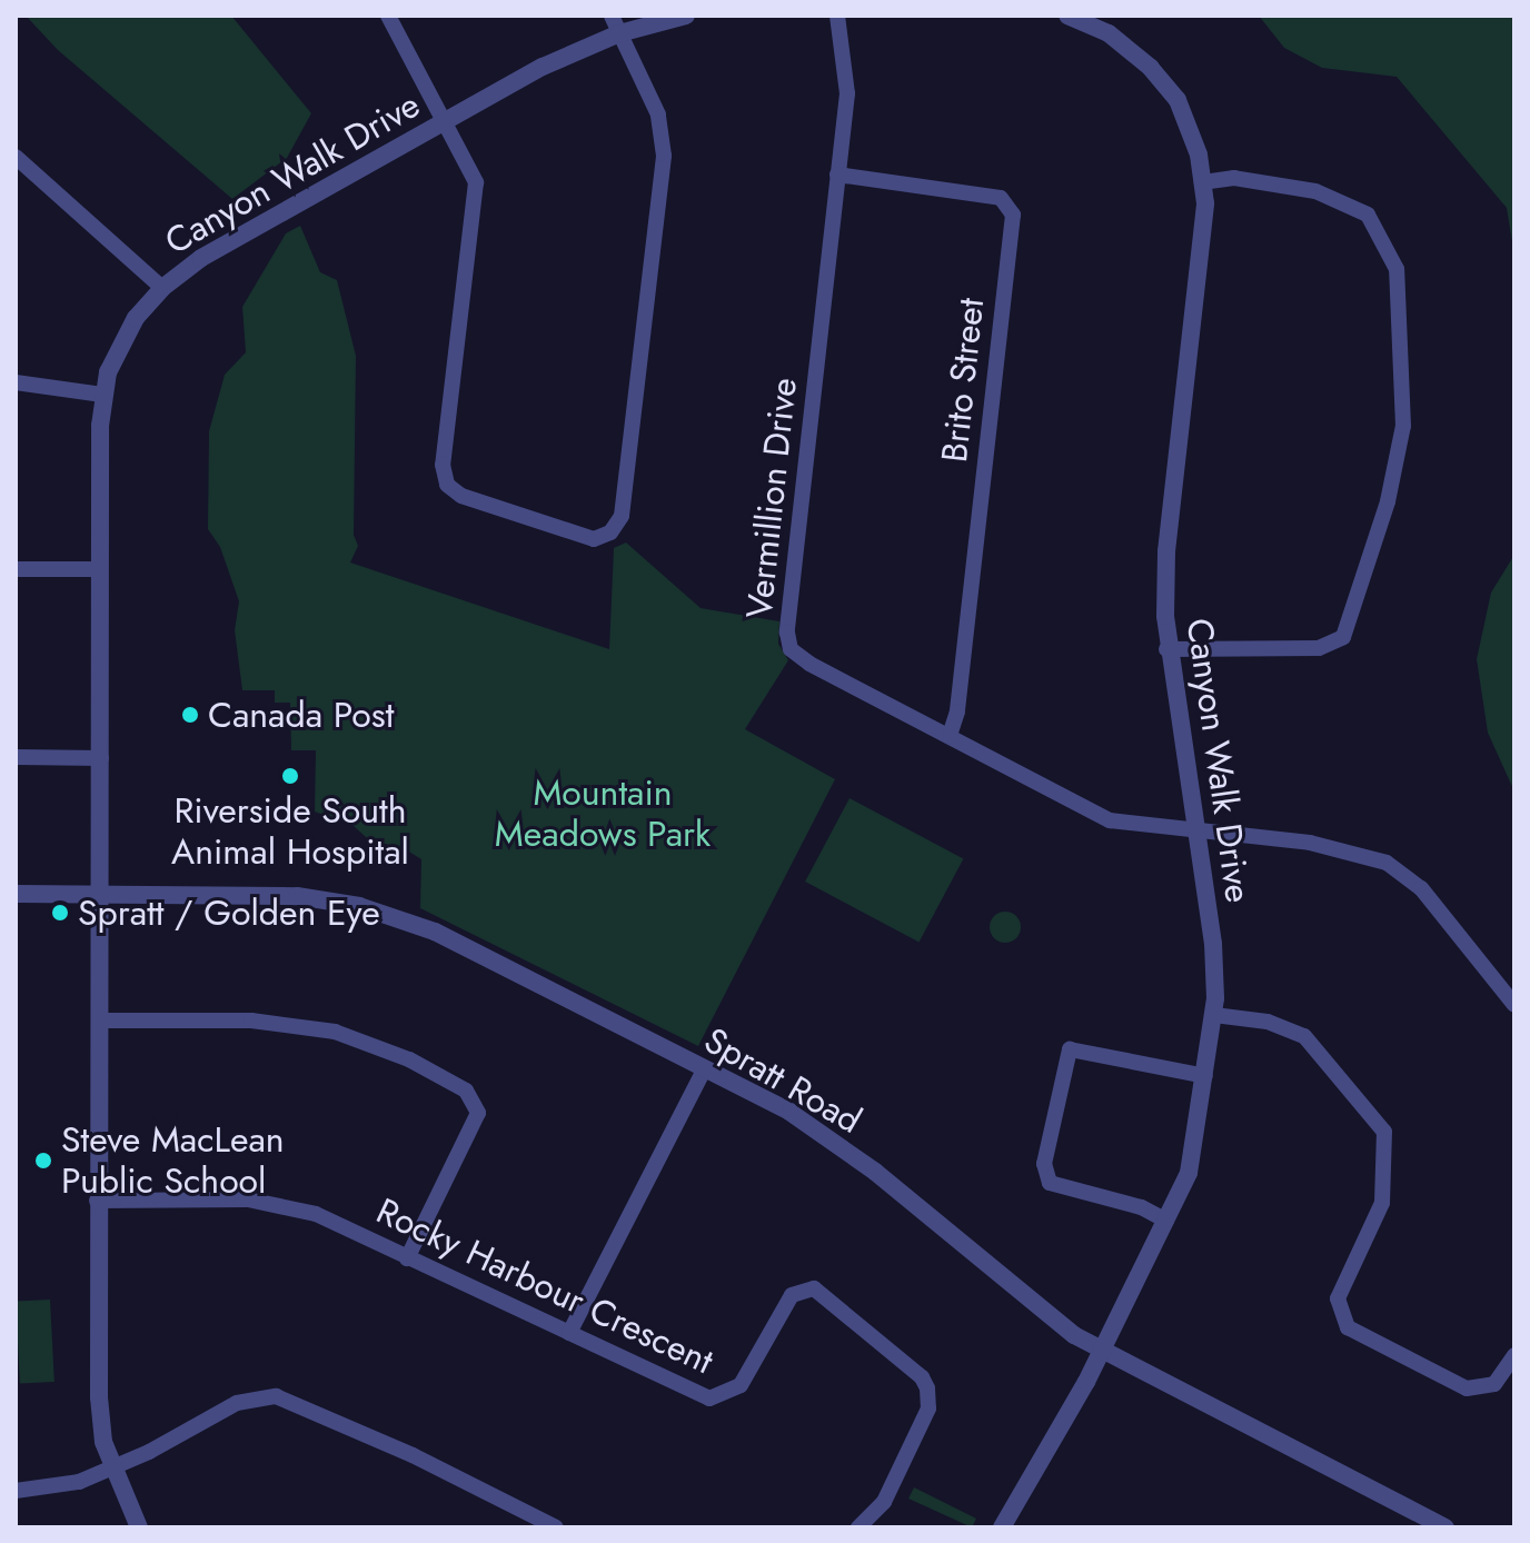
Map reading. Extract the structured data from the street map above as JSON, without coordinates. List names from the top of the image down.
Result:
{
  "streets": {
    "street": [
      "Canyon Walk Drive",
      "Brito Street",
      "Vermillion Drive",
      "Spratt Road",
      "Rocky Harbour Crescent"
    ]
  },
  "crossings": [
    ["Canyon Walk Drive", "Vermillion Drive"],
    ["Canyon Walk Drive", "Spratt Road"],
    ["Canyon Walk Drive", "Rocky Harbour Crescent"],
    ["Brito Street", "Vermillion Drive"]
  ],
  "parks": ["Mountain Meadows Park"],
  "places": [
    "Canada Post",
    "Riverside South Animal Hospital",
    "Spratt / Golden Eye",
    "Steve MacLean Public School"
  ]
}
